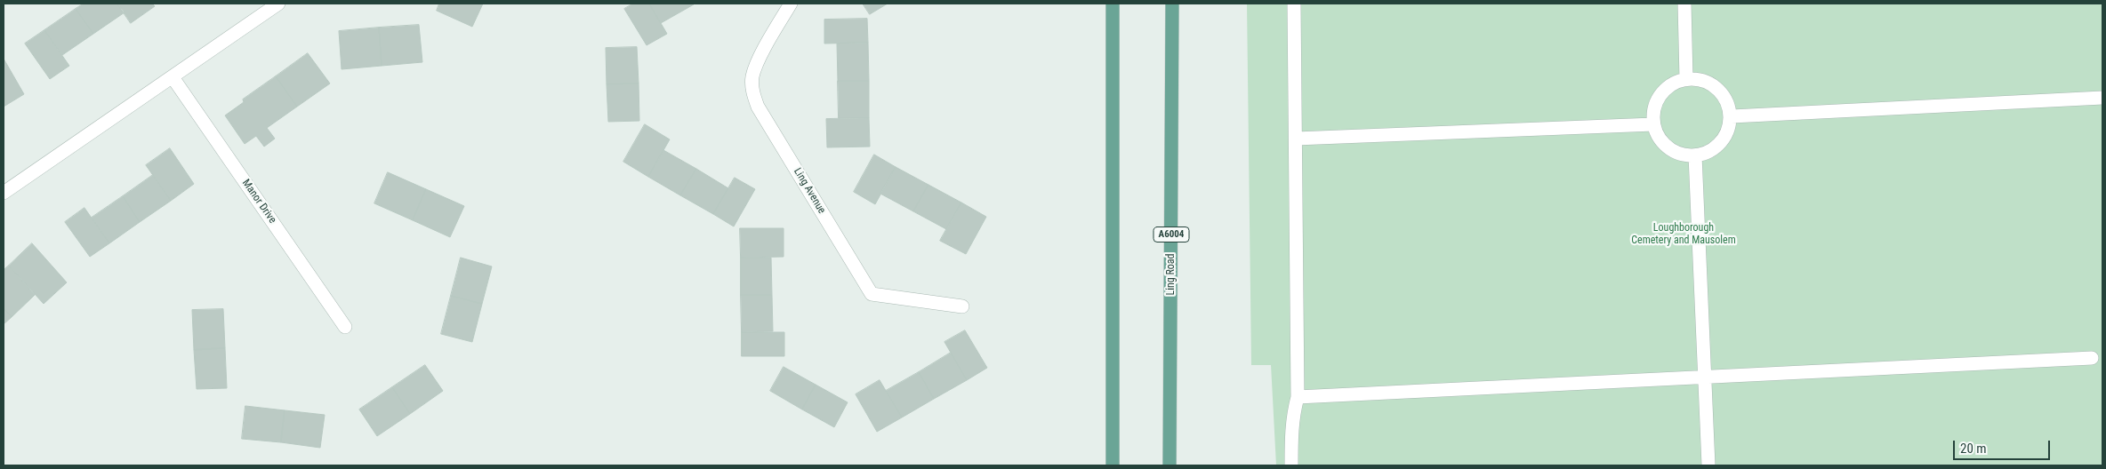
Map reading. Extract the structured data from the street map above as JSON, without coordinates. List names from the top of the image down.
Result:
{
  "streets": {
    "main road": ["A6004", "Ling Road"],
    "street": ["Ling Avenue", "Manor Drive"]
  },
  "parks": ["Loughborough Cemetery and Mausolem"],
  "scale_bar": "20 m"
}
